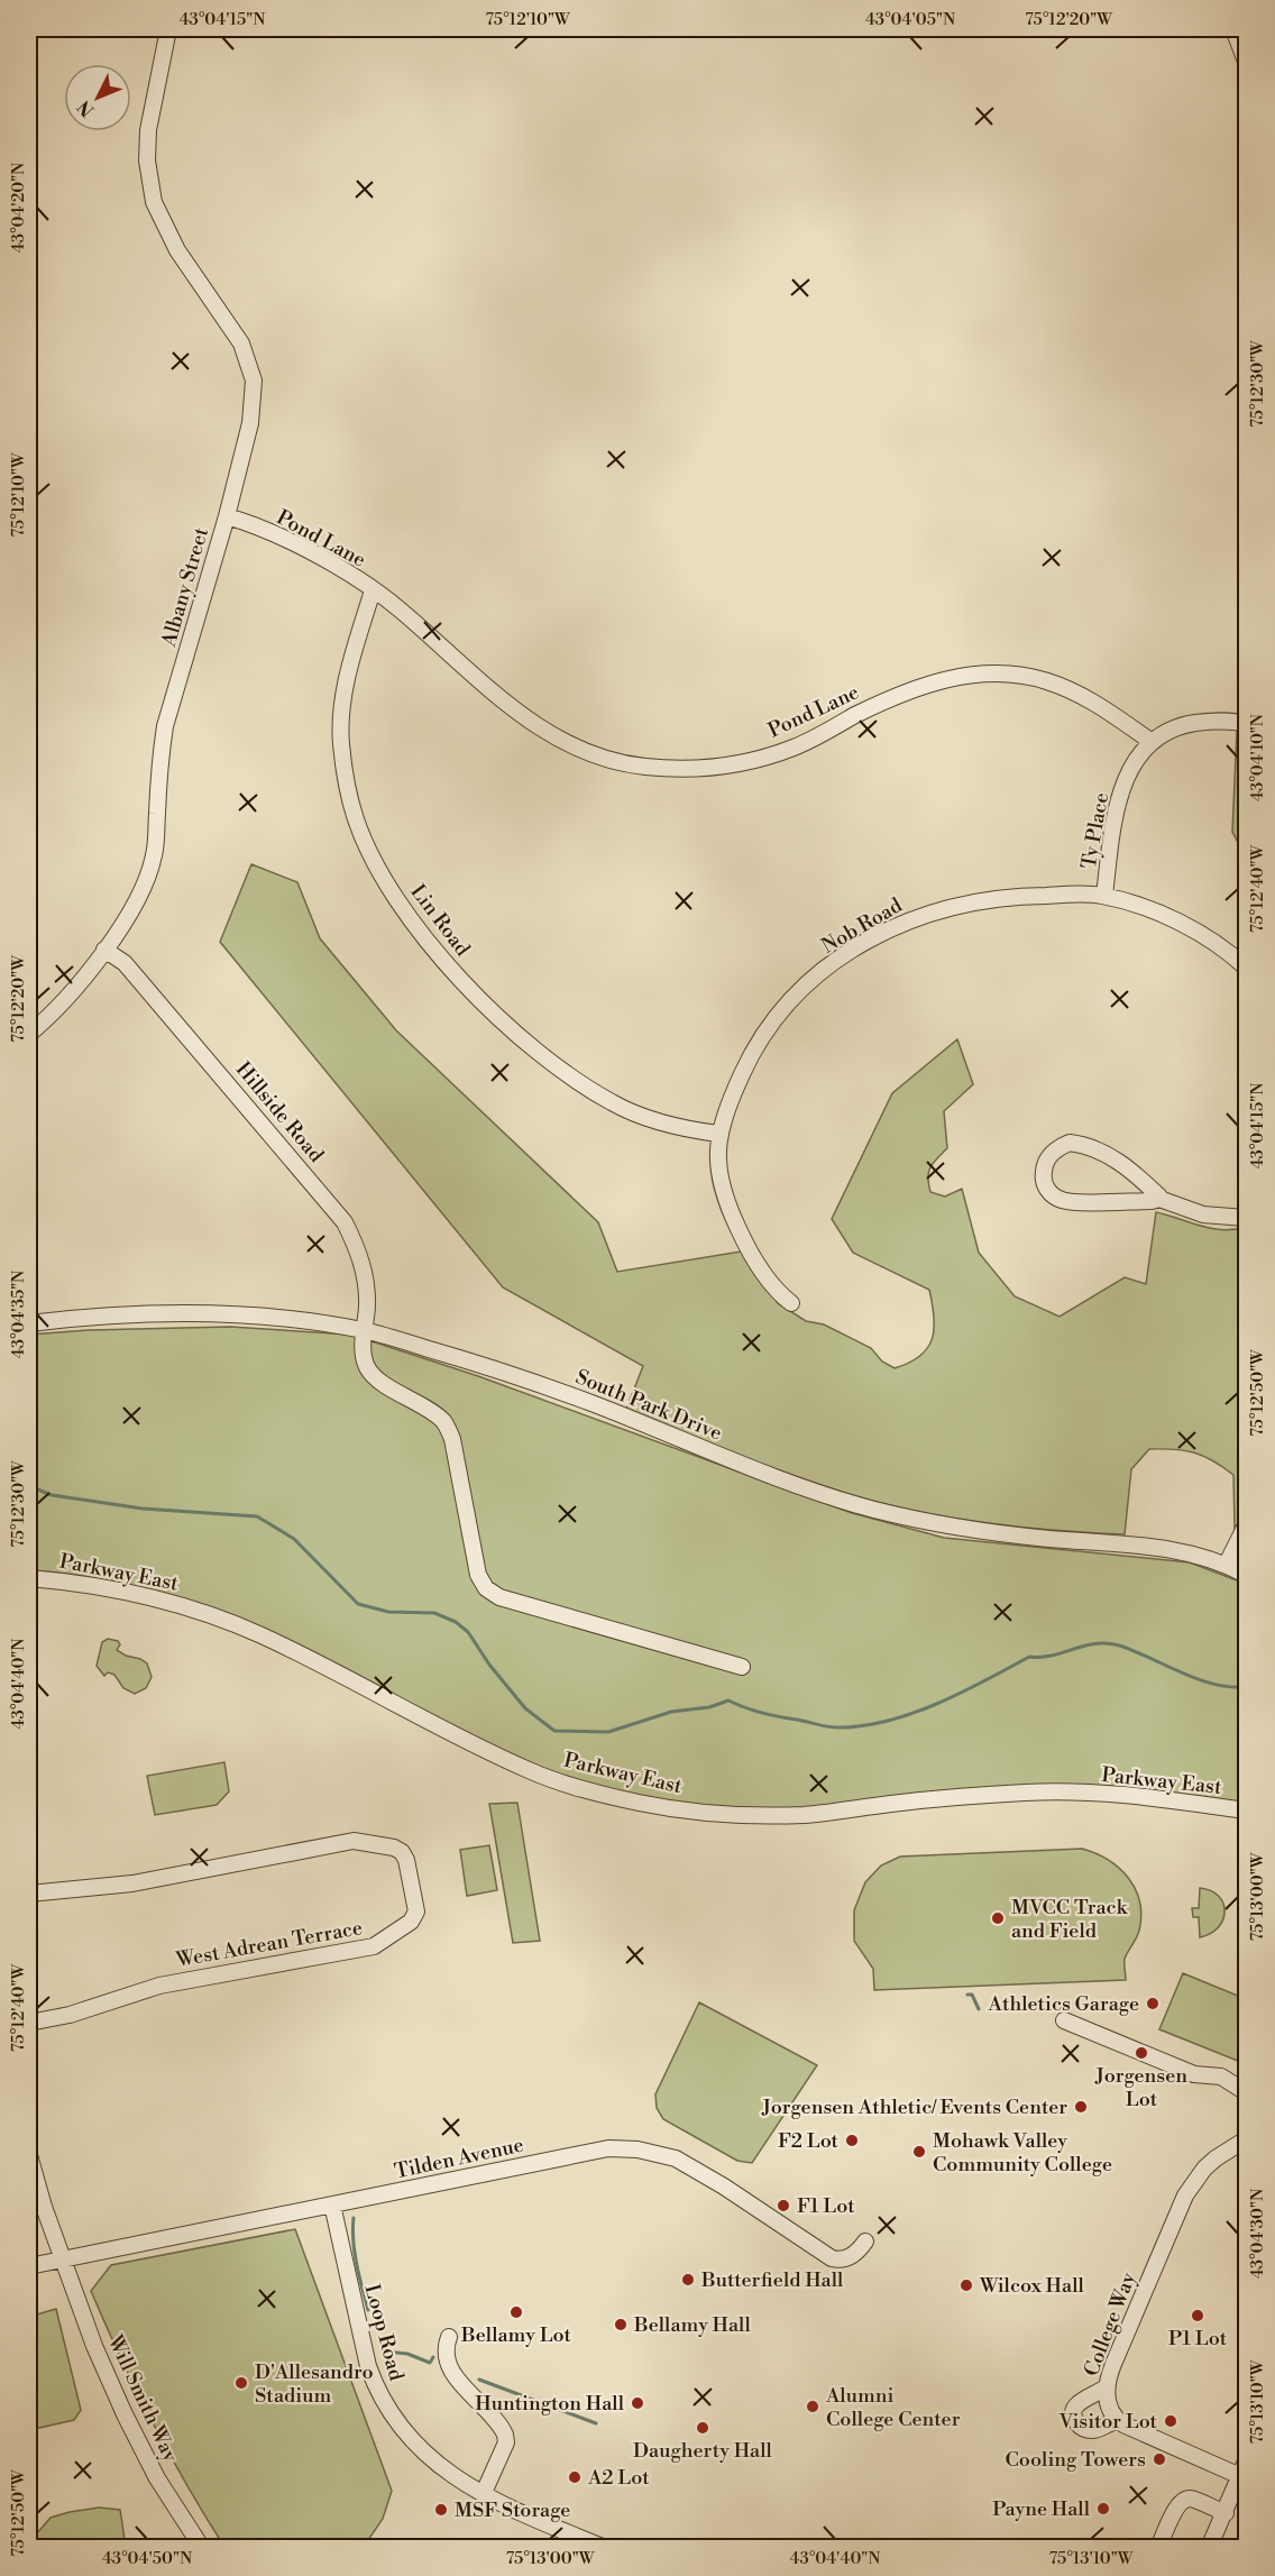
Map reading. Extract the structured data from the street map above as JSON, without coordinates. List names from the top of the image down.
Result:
{
  "streets": {
    "street": [
      "Pond Lane",
      "Albany Street",
      "Ty Place",
      "Lin Road",
      "Nob Road",
      "Hillside Road",
      "South Park Drive",
      "Parkway East",
      "West Adrean Terrace",
      "Tilden Avenue",
      "College Way",
      "Loop Road",
      "Will Smith Way"
    ]
  },
  "crossings": [
    ["Pond Lane", "Albany Street"],
    ["Pond Lane", "Ty Place"],
    ["Pond Lane", "Lin Road"],
    ["Albany Street", "Hillside Road"],
    ["Ty Place", "Nob Road"],
    ["Lin Road", "Nob Road"],
    ["Hillside Road", "South Park Drive"],
    ["Tilden Avenue", "Loop Road"],
    ["Tilden Avenue", "Will Smith Way"]
  ],
  "places": [
    "MVCC Track and Field",
    "Athletics Garage",
    "Jorgensen Lot",
    "Jorgensen Athletic/ Events Center",
    "F2 Lot",
    "Mohawk Valley Community College",
    "F1 Lot",
    "Butterfield Hall",
    "Wilcox Hall",
    "Bellamy Lot",
    "P1 Lot",
    "Bellamy Hall",
    "D'Allesandro Stadium",
    "Huntington Hall",
    "Alumni College Center",
    "Visitor Lot",
    "Daugherty Hall",
    "Cooling Towers",
    "A2 Lot",
    "Payne Hall",
    "MSF Storage"
  ],
  "north": "bottom left",
  "coordinates": [
    "43°04'15\"N",
    "75°12'10\"W",
    "43°04'05\"N",
    "75°12'20\"W",
    "43°04'20\"N",
    "75°12'30\"W",
    "43°04'10\"N",
    "75°12'40\"W",
    "43°04'35\"N",
    "75°12'50\"W",
    "43°04'40\"N",
    "75°13'00\"W",
    "43°04'30\"N",
    "75°13'10\"W",
    "43°04'50\"N"
  ]
}
